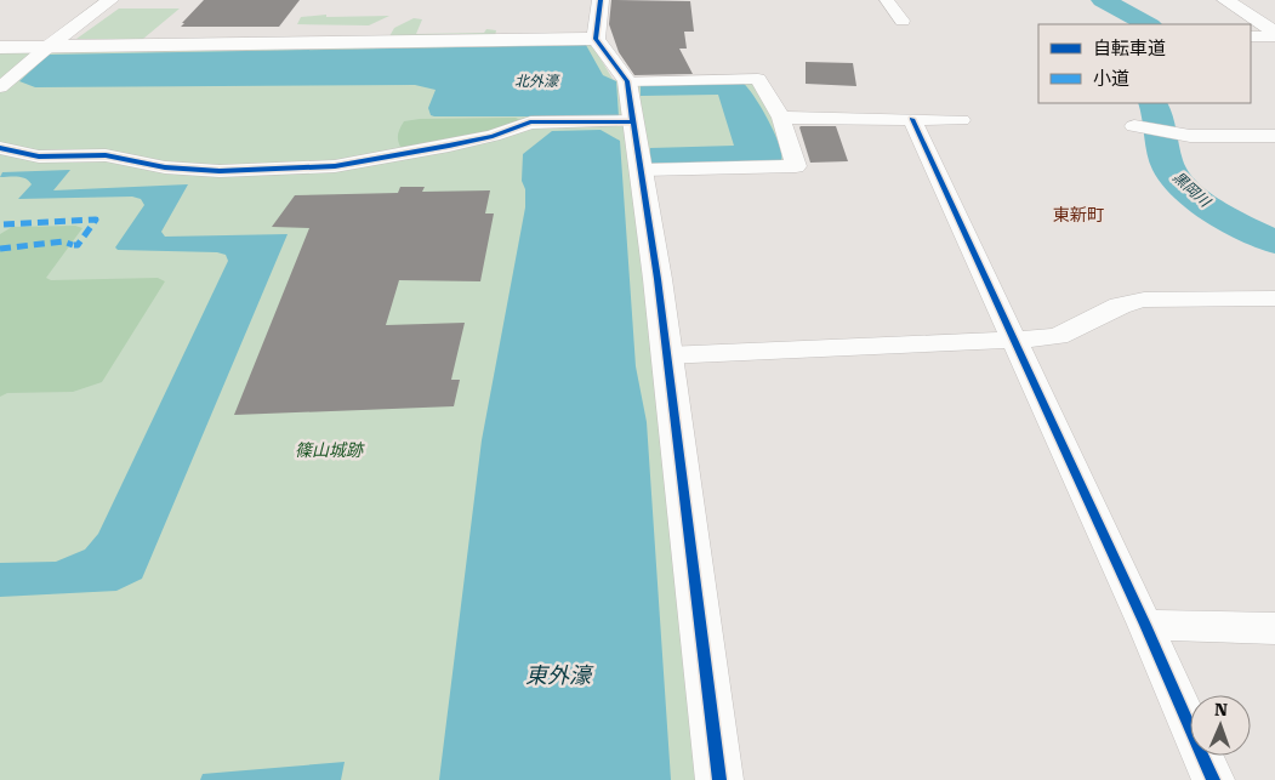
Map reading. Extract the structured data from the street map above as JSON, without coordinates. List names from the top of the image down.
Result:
{
  "districts": ["東新町"],
  "water": ["北外濠", "黒岡川", "東外濠"],
  "parks": ["篠山城跡"],
  "legend": ["自転車道", "小道"],
  "north": "top"
}
